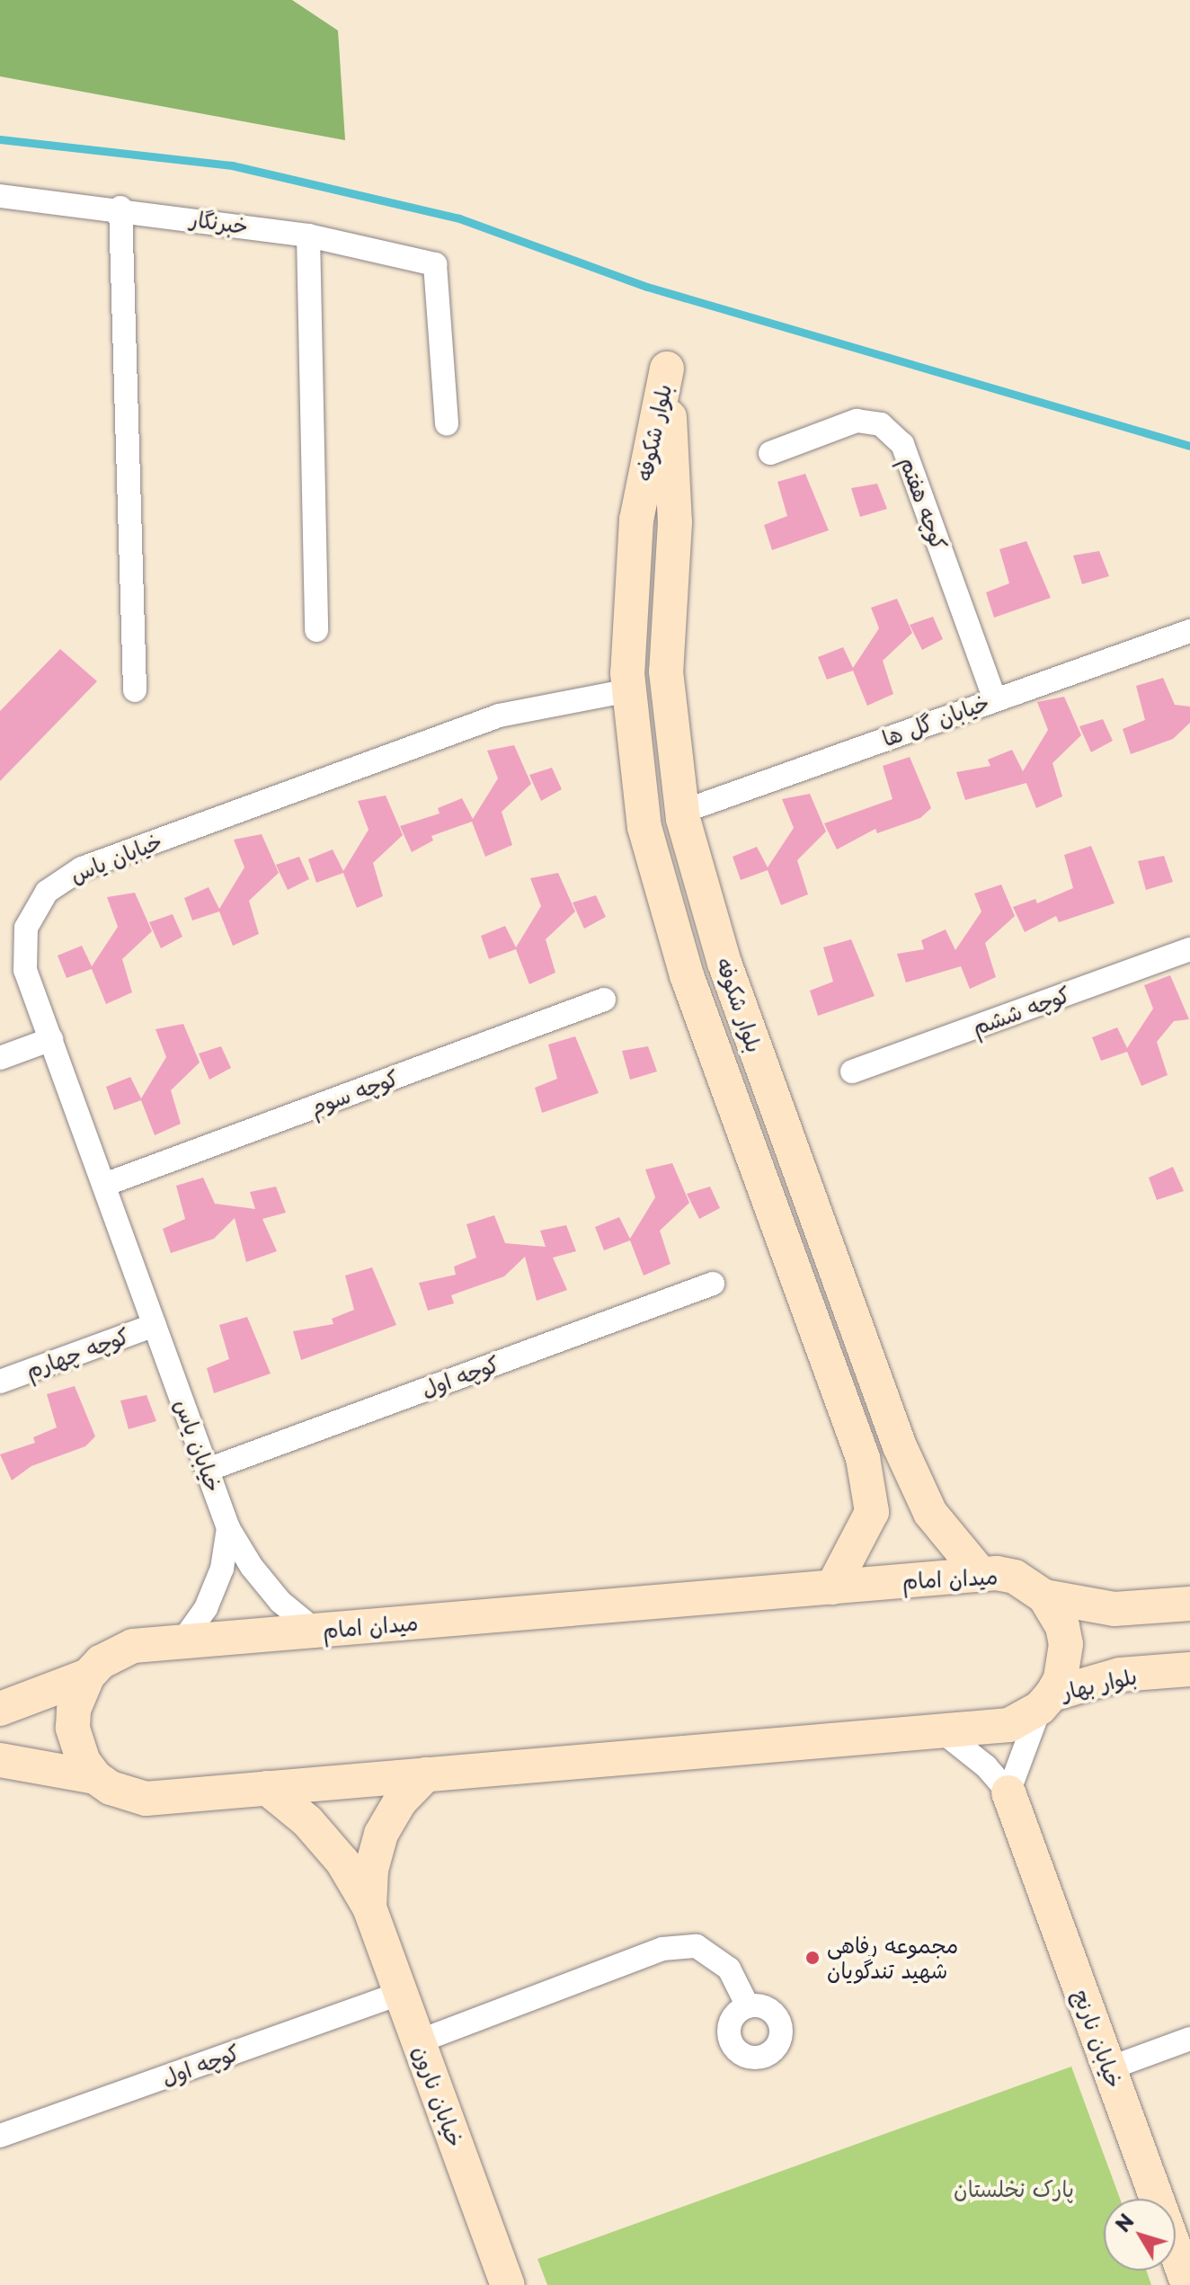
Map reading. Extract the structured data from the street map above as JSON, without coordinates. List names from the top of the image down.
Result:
{
  "streets": {
    "street": [
      "خبرنگار",
      "بلوار شکوفه",
      "کوچه هفتم",
      "خیابان گل ها",
      "خیابان یاس",
      "کوچه ششم",
      "کوچه سوم",
      "کوچه چهارم",
      "کوچه اول",
      "میدان امام",
      "بلوار بهار",
      "خیابان نارنج",
      "خیابان نارون"
    ]
  },
  "crossings": [
    ["بلوار شکوفه", "خیابان گل ها"],
    ["بلوار شکوفه", "خیابان یاس"],
    ["بلوار شکوفه", "میدان امام"],
    ["کوچه هفتم", "خیابان گل ها"],
    ["خیابان یاس", "کوچه سوم"],
    ["خیابان یاس", "کوچه چهارم"],
    ["خیابان یاس", "کوچه اول"],
    ["کوچه اول", "خیابان نارون"],
    ["میدان امام", "بلوار بهار"]
  ],
  "parks": ["پارک نخلستان"],
  "places": ["مجموعه رفاهی شهید تندگویان"],
  "north": "top left"
}
